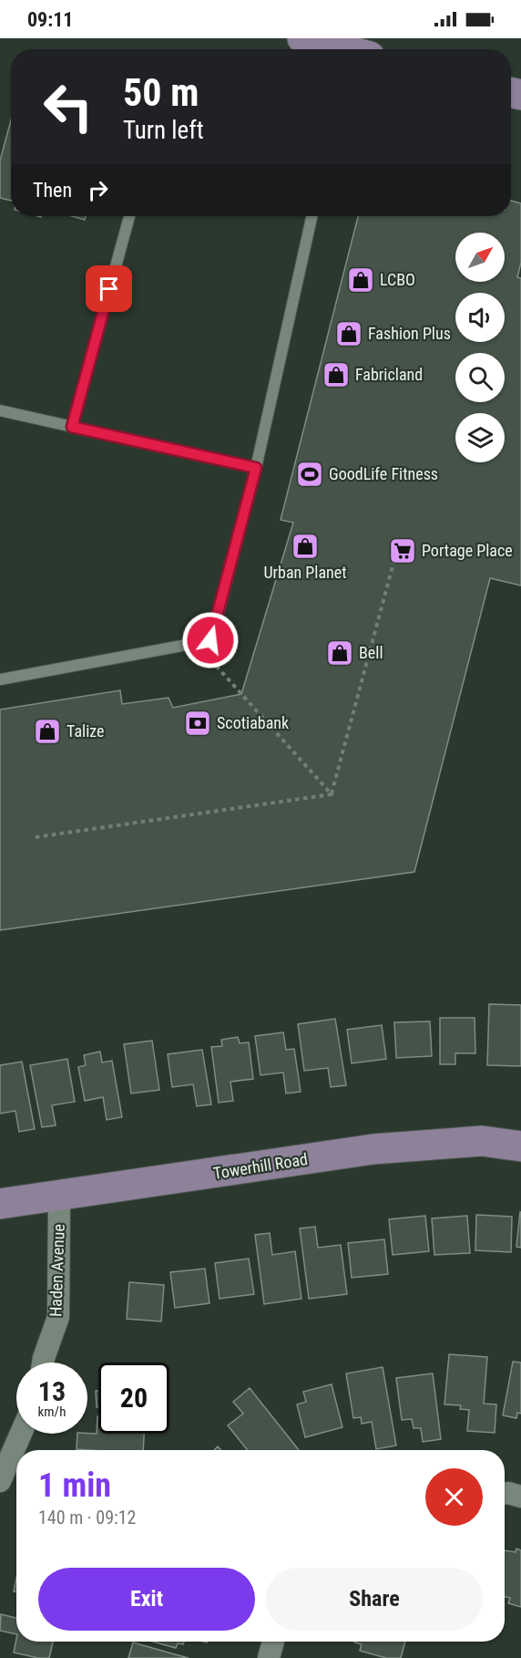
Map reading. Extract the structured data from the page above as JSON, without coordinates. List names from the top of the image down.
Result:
{
  "streets": {
    "street": ["Towerhill Road", "Haden Avenue"]
  },
  "crossings": [
    ["Towerhill Road", "Haden Avenue"]
  ],
  "places": {
    "shop": [
      "LCBO",
      "Fashion Plus",
      "Fabricland",
      "Urban Planet",
      "Bell",
      "Talize"
    ],
    "sports": ["GoodLife Fitness"],
    "supermarket": ["Portage Place"],
    "bank": ["Scotiabank"]
  },
  "north": "top right",
  "page": {
    "status": "09:11",
    "turn": ["50 m", "Turn left"],
    "then": "Then",
    "speed": "13 km/h",
    "limit": "20",
    "heading": ["1 min", "140 m · 09:12"],
    "buttons": ["Exit", "Share"]
  }
}
